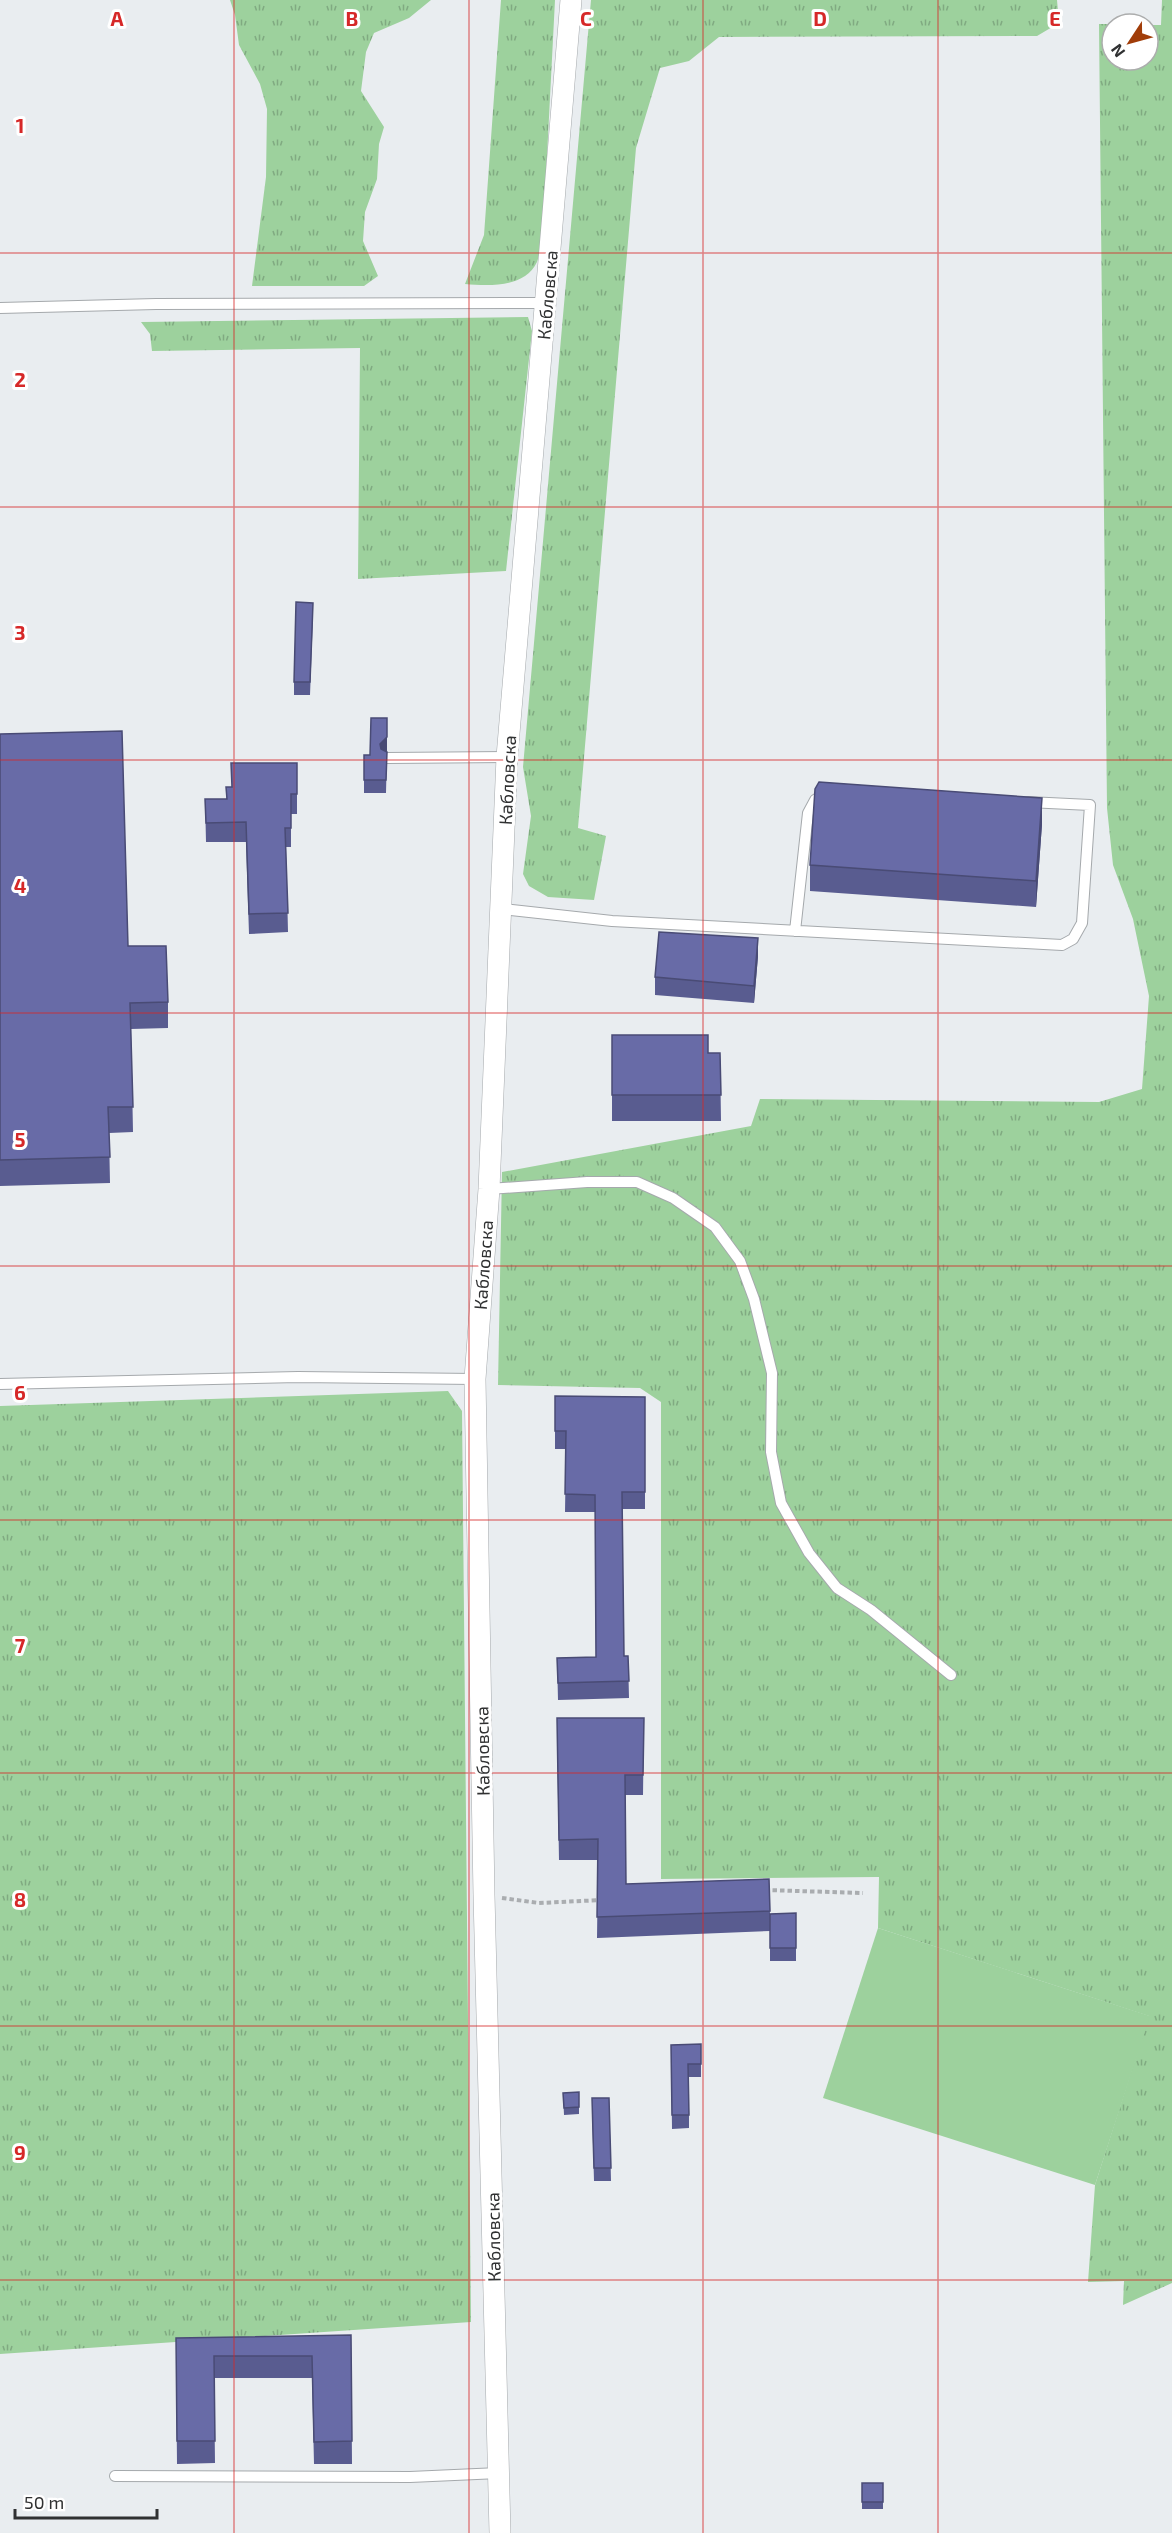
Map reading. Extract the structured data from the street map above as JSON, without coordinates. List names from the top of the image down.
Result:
{
  "streets": {
    "street": ["Кабловска"]
  },
  "scale_bar": "50 m",
  "north": "bottom left",
  "grid": {
    "columns": [
      "A",
      "B",
      "C",
      "D",
      "E"
    ],
    "rows": [
      "1",
      "2",
      "3",
      "4",
      "5",
      "6",
      "7",
      "8",
      "9"
    ]
  }
}
